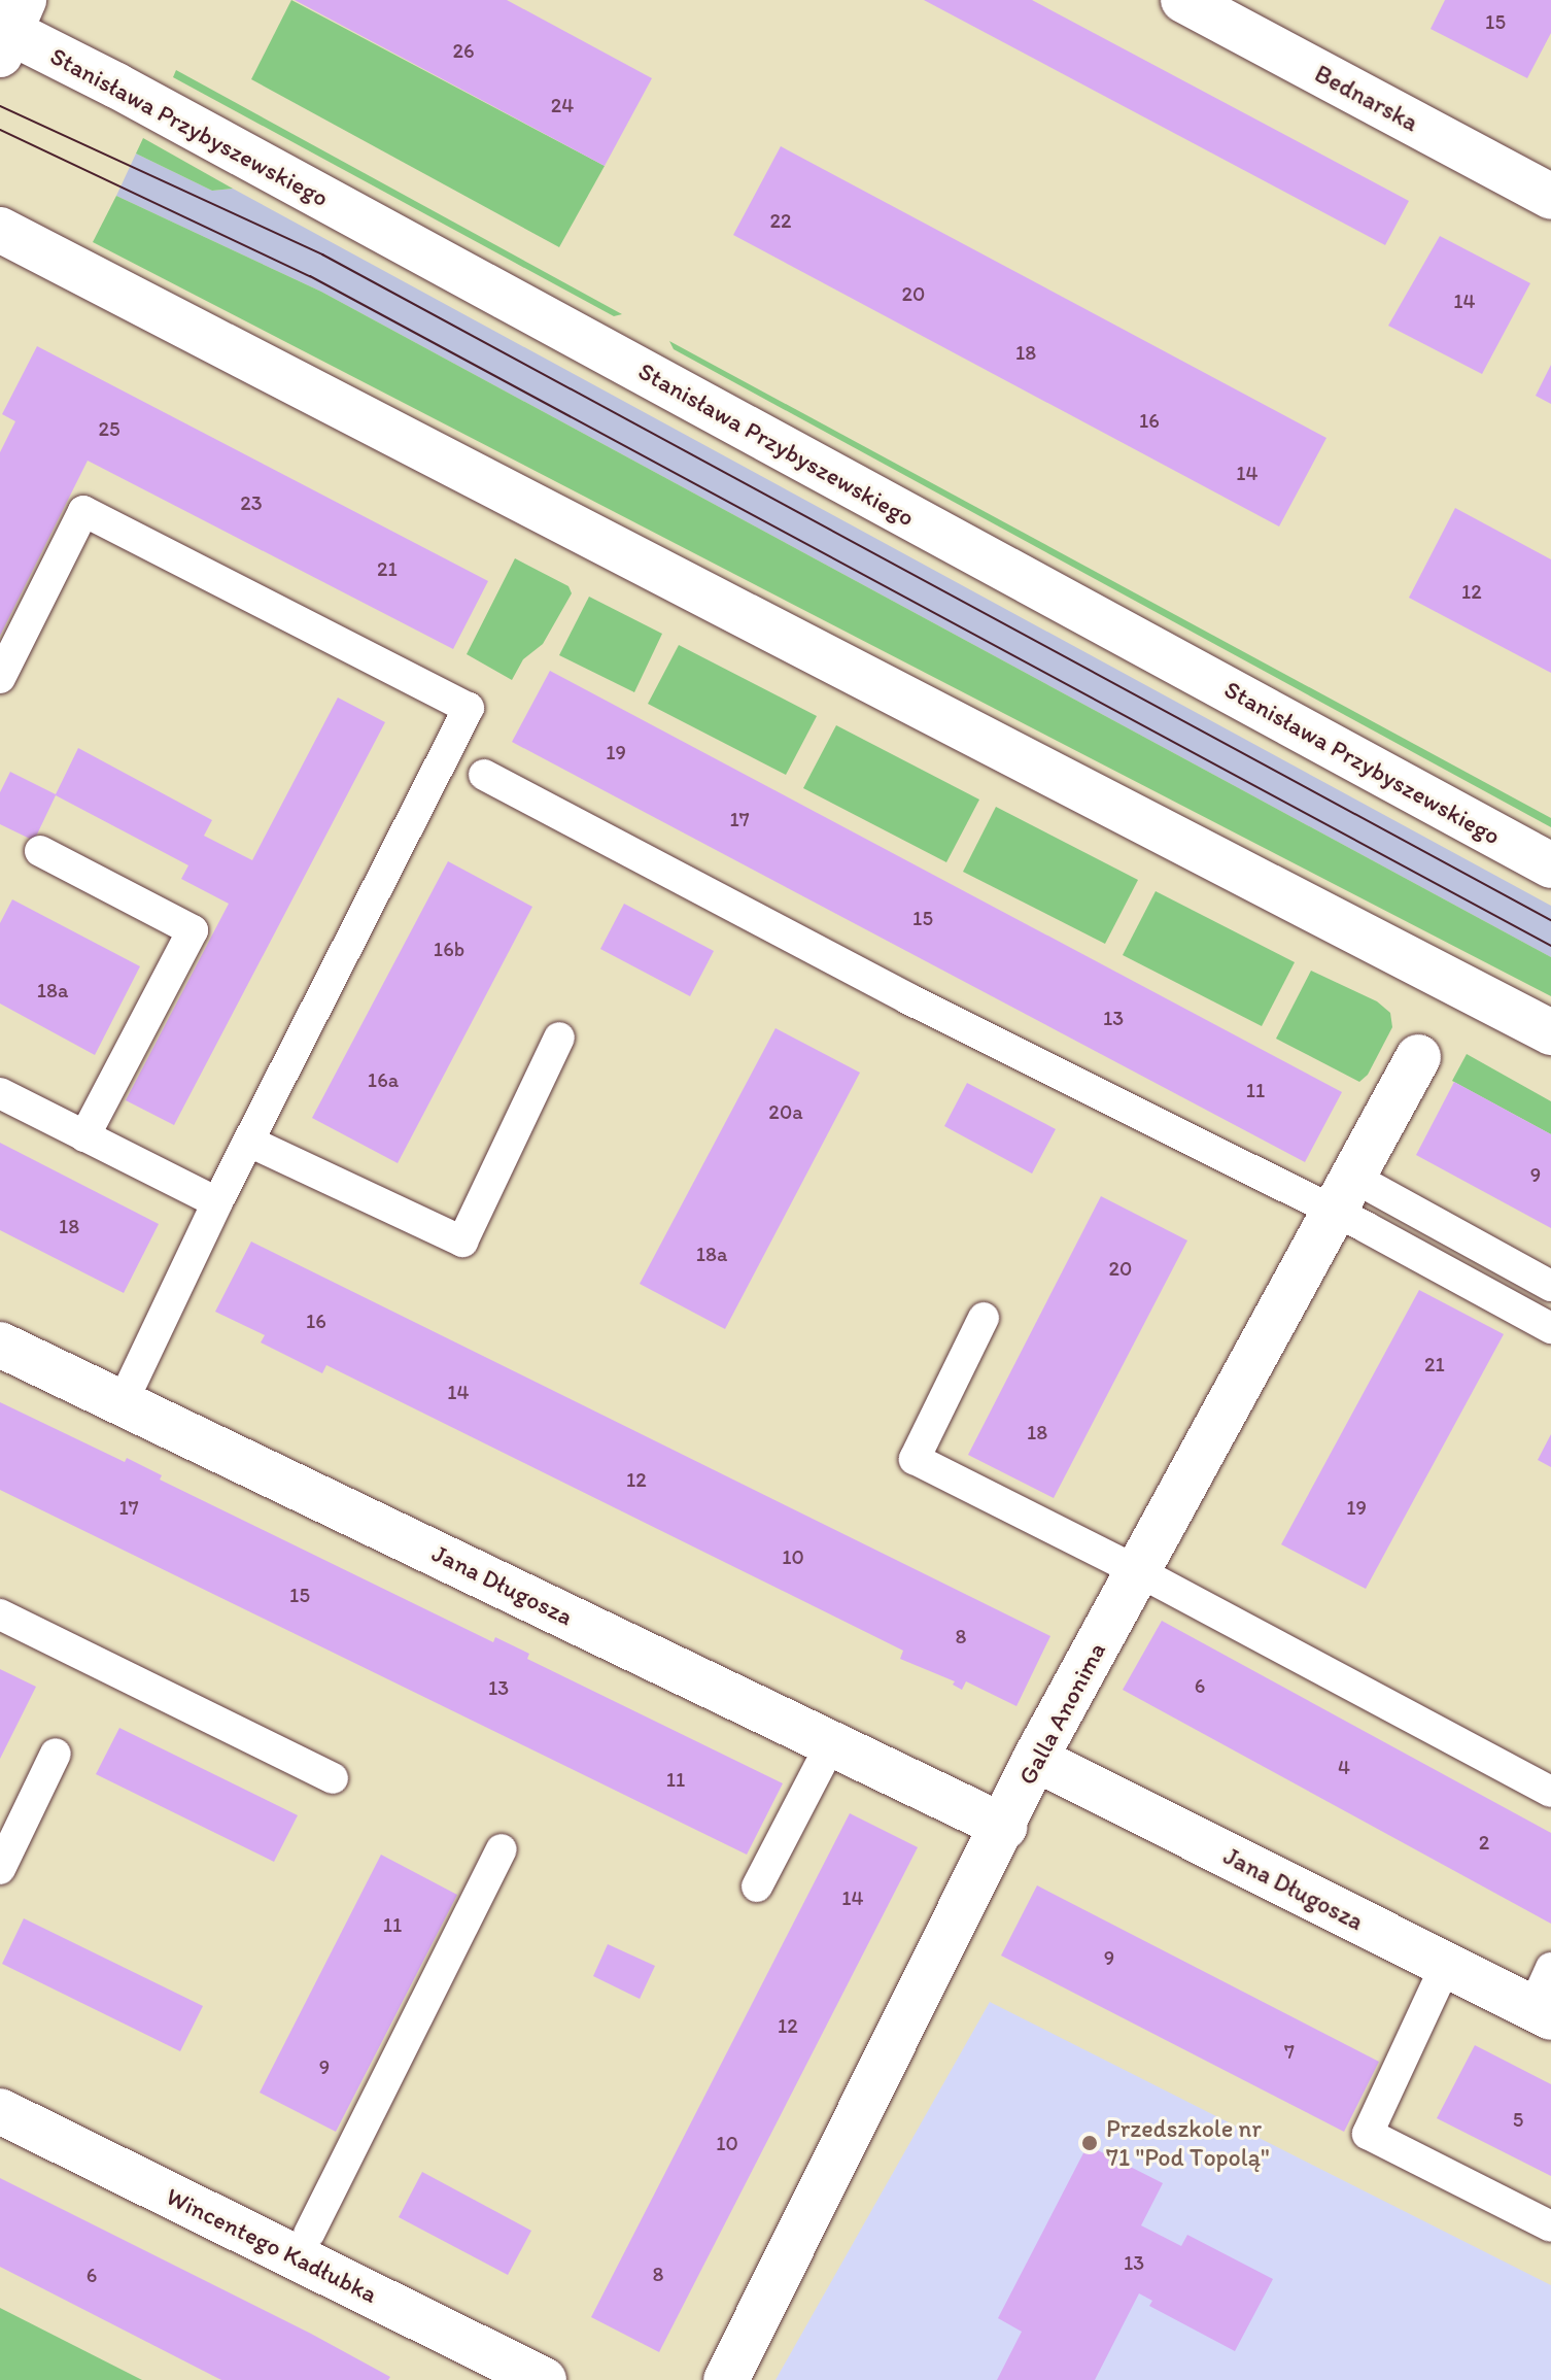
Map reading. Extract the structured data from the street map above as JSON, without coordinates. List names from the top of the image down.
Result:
{
  "streets": {
    "street": [
      "Bednarska",
      "Stanisława Przybyszewskiego",
      "Jana Długosza",
      "Galla Anonima",
      "Wincentego Kadłubka"
    ]
  },
  "crossings": [
    ["Jana Długosza", "Galla Anonima"]
  ],
  "places": ["Przedszkole nr 71 \"Pod Topolą\""],
  "house_numbers": [
    "15",
    "26",
    "24",
    "22",
    "20",
    "14",
    "18",
    "16",
    "25",
    "14",
    "23",
    "21",
    "12",
    "19",
    "17",
    "15",
    "16b",
    "18a",
    "13",
    "16a",
    "11",
    "20a",
    "9",
    "18",
    "18a",
    "20",
    "16",
    "21",
    "14",
    "18",
    "12",
    "17",
    "19",
    "10",
    "15",
    "8",
    "6",
    "13",
    "4",
    "11",
    "2",
    "14",
    "11",
    "9",
    "12",
    "7",
    "9",
    "5",
    "10",
    "13",
    "8",
    "6"
  ]
}
